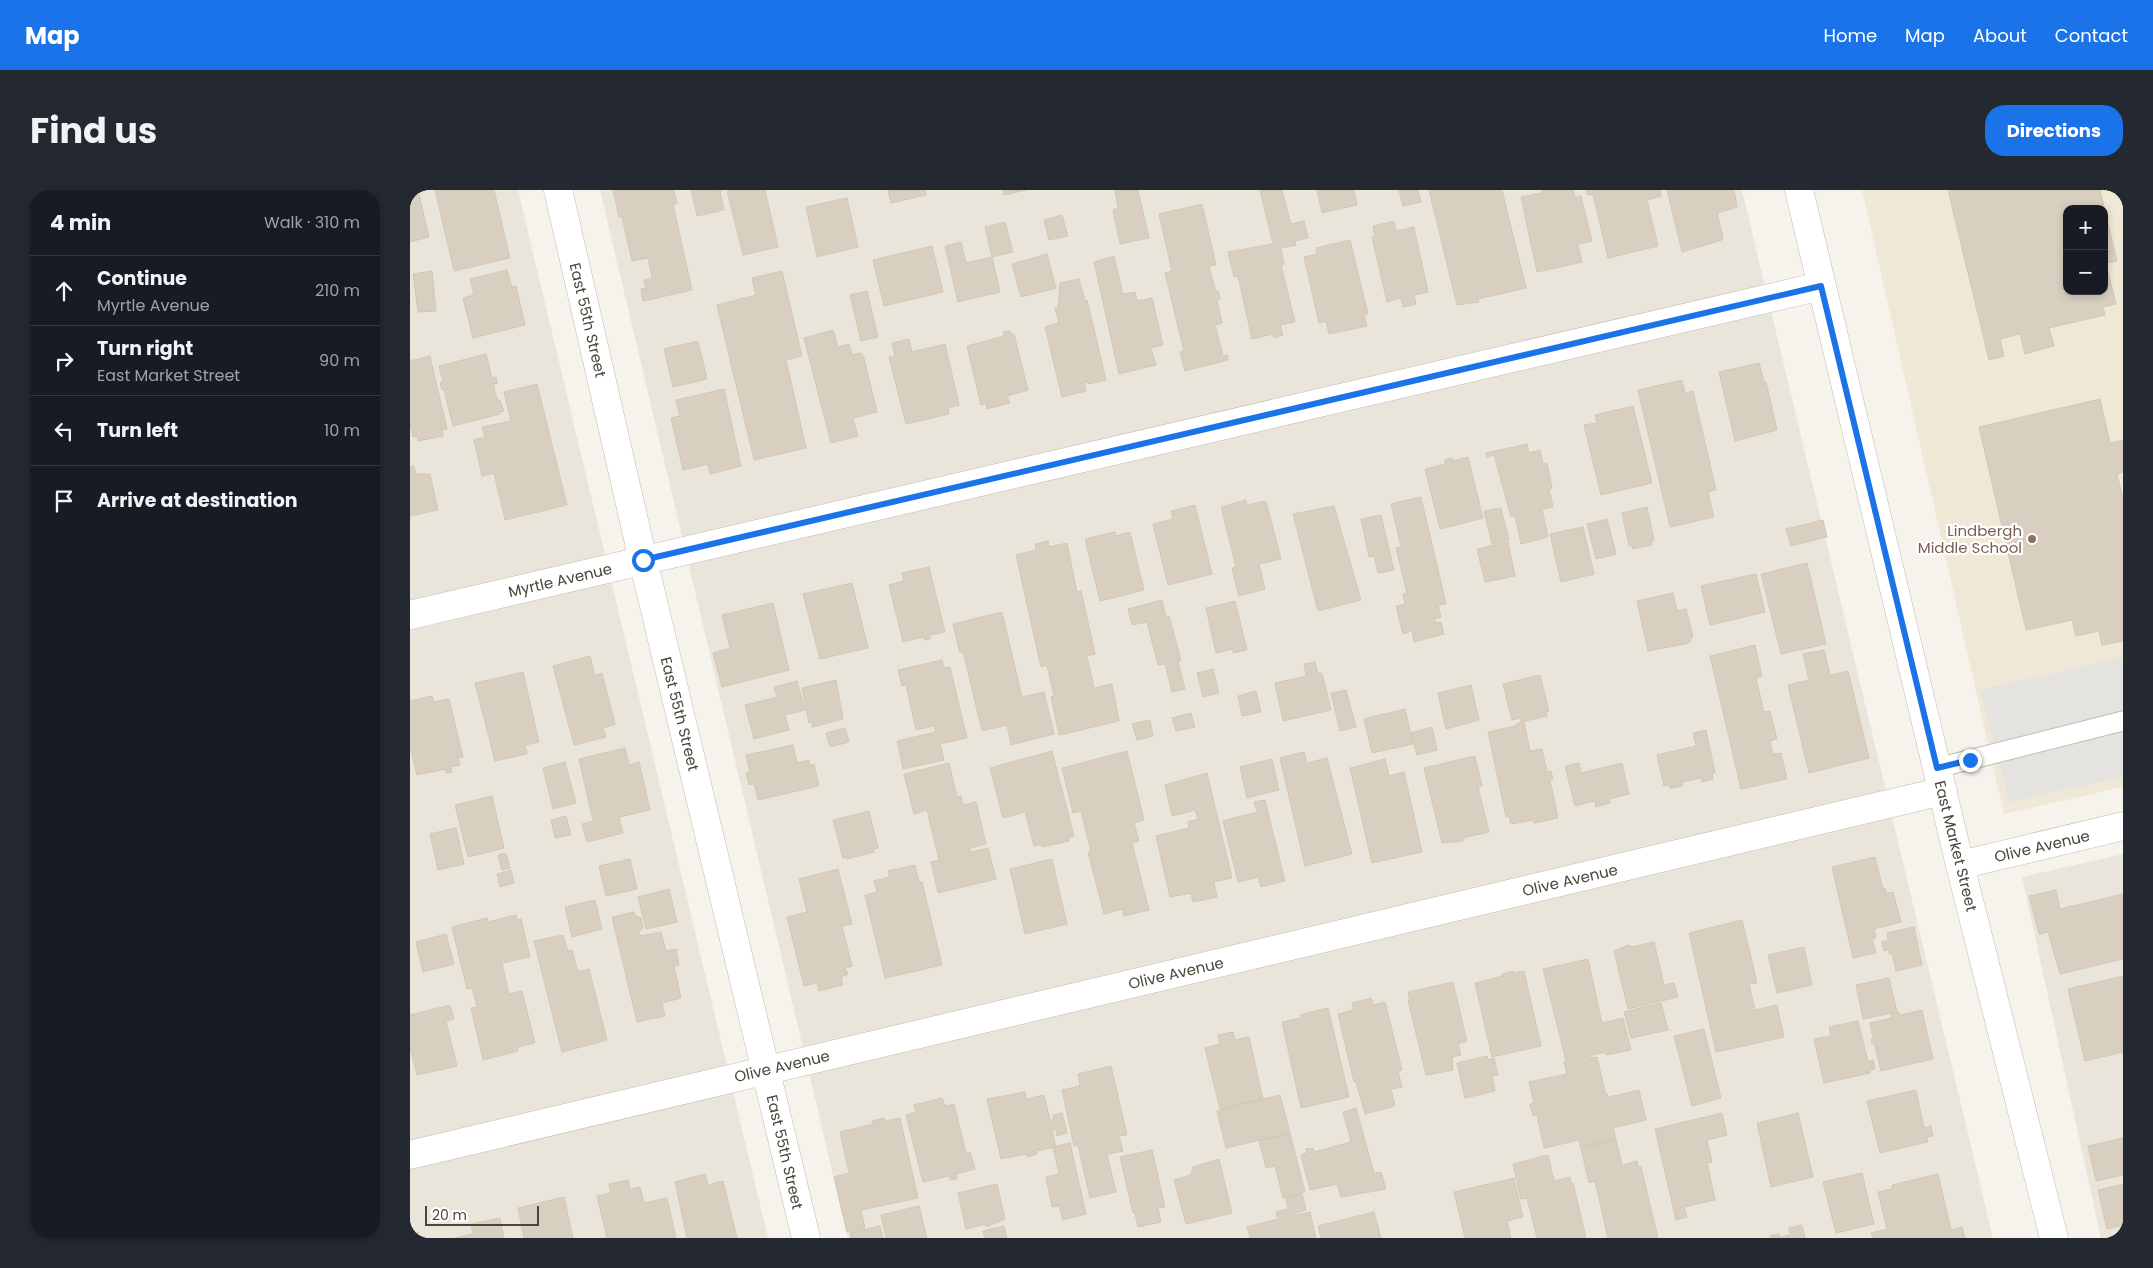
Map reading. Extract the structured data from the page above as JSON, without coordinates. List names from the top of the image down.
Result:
{
  "streets": {
    "street": [
      "East 55th Street",
      "Myrtle Avenue",
      "East Market Street",
      "Olive Avenue"
    ]
  },
  "crossings": [
    ["East 55th Street", "Myrtle Avenue"],
    ["East 55th Street", "Olive Avenue"],
    ["Myrtle Avenue", "East Market Street"],
    ["East Market Street", "Olive Avenue"]
  ],
  "places": ["Lindbergh Middle School"],
  "scale_bar": "20 m",
  "page": {
    "header": "Map",
    "nav": [
      "Home",
      "Map",
      "About",
      "Contact"
    ],
    "title": "Find us",
    "buttons": "Directions",
    "heading": ["4 min", "Walk · 310 m"],
    "map_buttons": ["+", "−"],
    "list": [
      ["Continue", "Myrtle Avenue", "210 m"],
      ["Turn right", "East Market Street", "90 m"],
      ["Turn left", "10 m"],
      "Arrive at destination"
    ],
    "scale": "20 m"
  }
}
